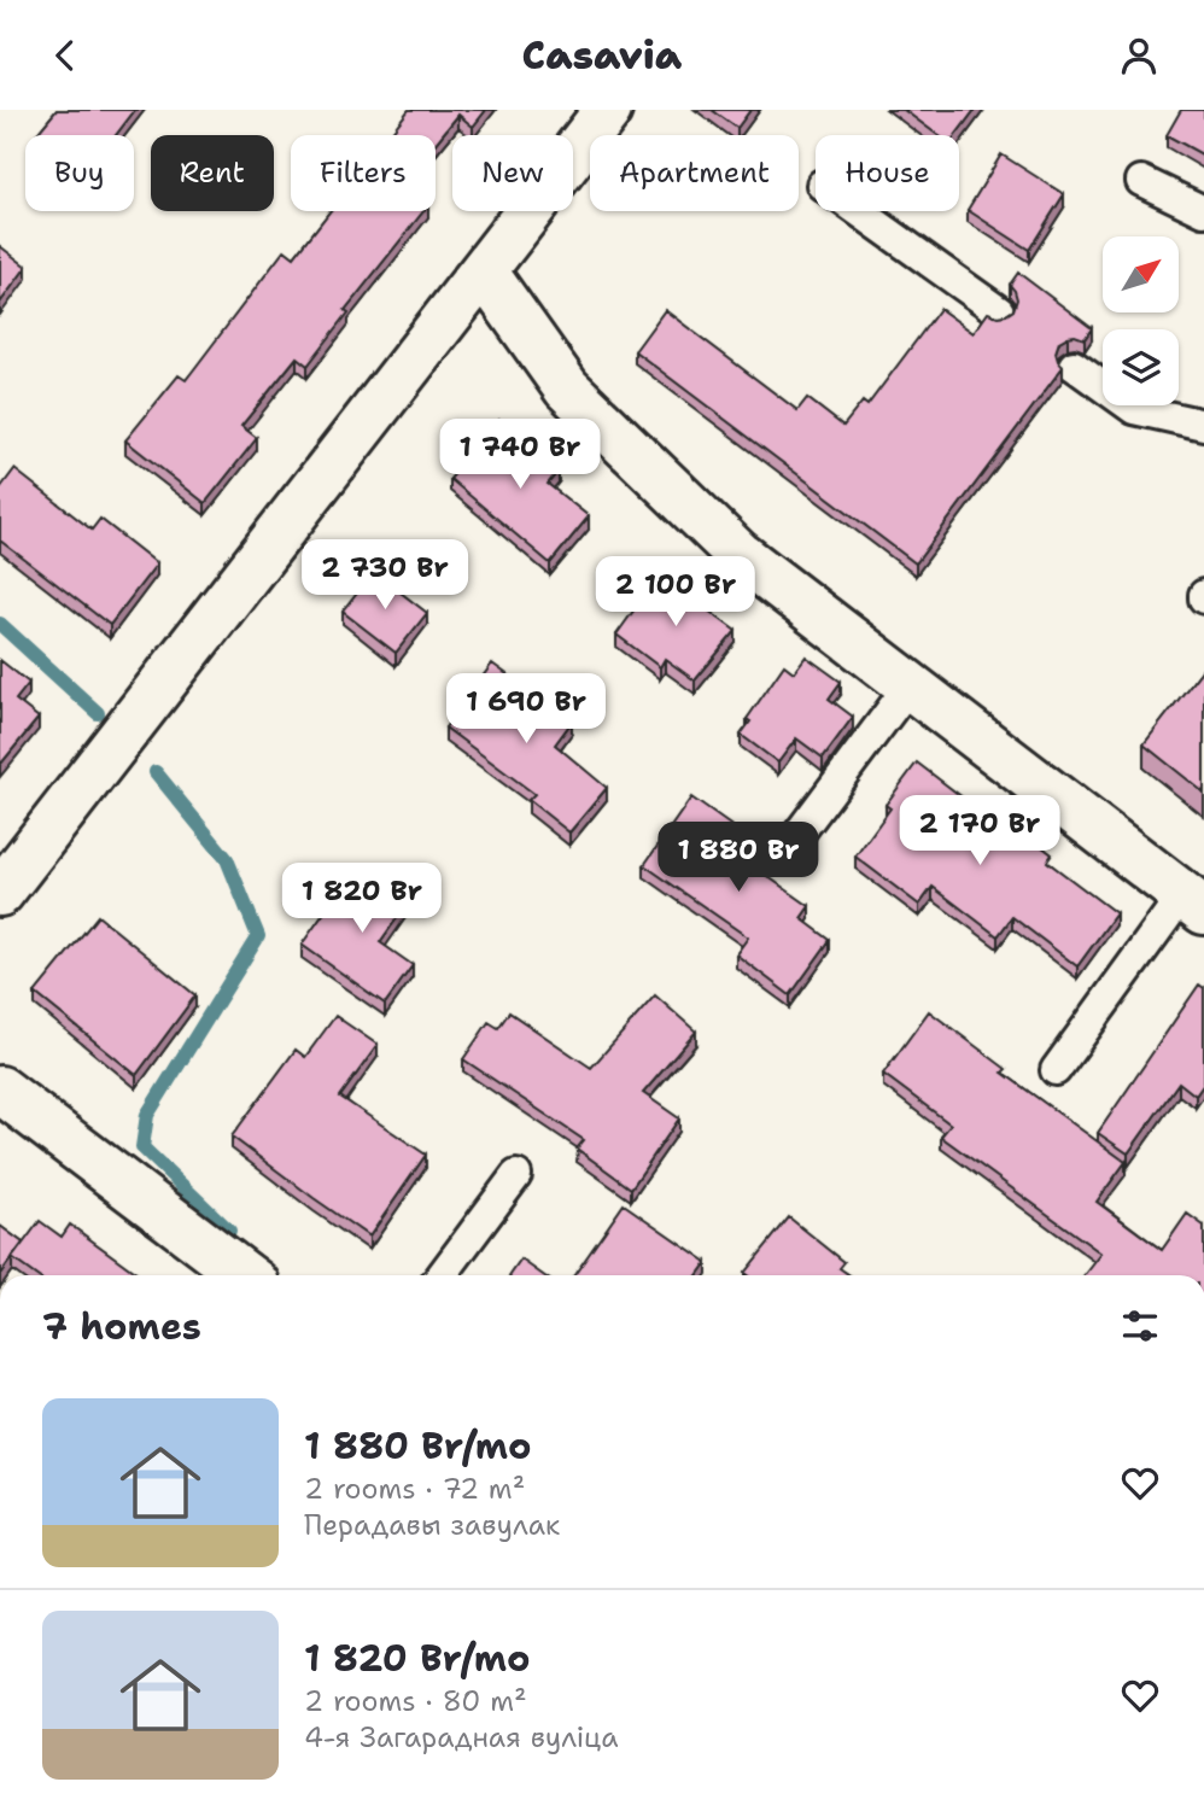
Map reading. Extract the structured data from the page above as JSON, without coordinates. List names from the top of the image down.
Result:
{
  "north": "top right",
  "page": {
    "header": "Casavia",
    "chip": [
      "Buy",
      "Rent",
      "Filters",
      "New",
      "Apartment",
      "House"
    ],
    "price": [
      "1 740 Br",
      "2 730 Br",
      "2 100 Br",
      "1 690 Br",
      "2 170 Br",
      "1 880 Br",
      "1 820 Br"
    ],
    "heading": "7 homes",
    "list": [
      {
        "name": "1 880 Br/mo",
        "note": "2 rooms · 72 m² · Перадавы завулак"
      },
      {
        "name": "1 820 Br/mo",
        "note": "2 rooms · 80 m² · 4-я Загарадная вуліца"
      }
    ]
  }
}
